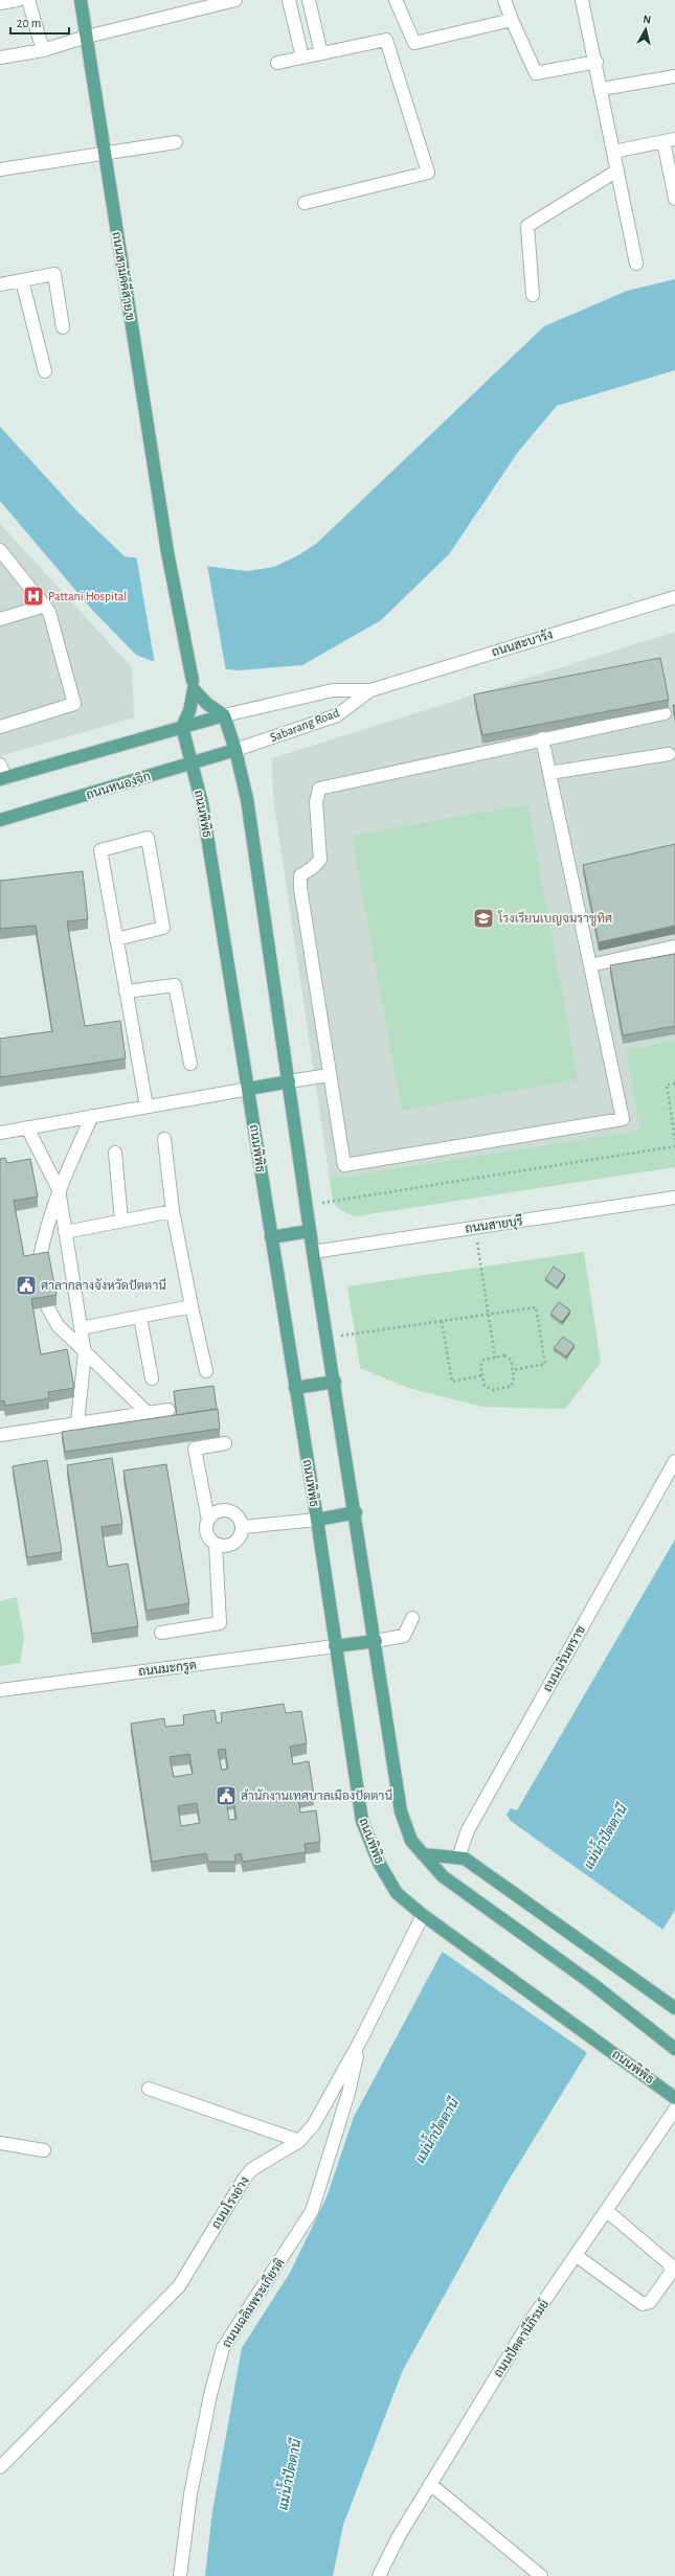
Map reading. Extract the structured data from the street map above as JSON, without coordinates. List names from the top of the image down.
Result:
{
  "streets": {
    "main road": ["ถนนสามัคคีสาย ข", "ถนนหนองจิก", "ถนนพิพิธ"],
    "street": [
      "ถนนสะบารัง",
      "Sabarang Road",
      "ถนนสายบุรี",
      "ถนนนรินทราช",
      "ถนนมะกรูด",
      "ถนนโรงอ่าง",
      "ถนนเฉลิมพระเกียรติ",
      "ถนนปัตตานีภิรมย์"
    ]
  },
  "crossings": [
    ["ถนนสะบารัง", "Sabarang Road"],
    ["Sabarang Road", "ถนนหนองจิก"],
    ["ถนนหนองจิก", "ถนนพิพิธ"],
    ["ถนนพิพิธ", "ถนนมะกรูด"],
    ["ถนนพิพิธ", "ถนนโรงอ่าง"],
    ["ถนนโรงอ่าง", "ถนนเฉลิมพระเกียรติ"]
  ],
  "water": ["แม่น้ำปัตตานี"],
  "places": {
    "hospital": ["Pattani Hospital"],
    "school or university": ["โรงเรียนเบญจมราชูทิศ"],
    "public building": ["ศาลากลางจังหวัดปัตตานี", "สำนักงานเทศบาลเมืองปัตตานี"]
  },
  "scale_bar": "20 m",
  "north": "top"
}
